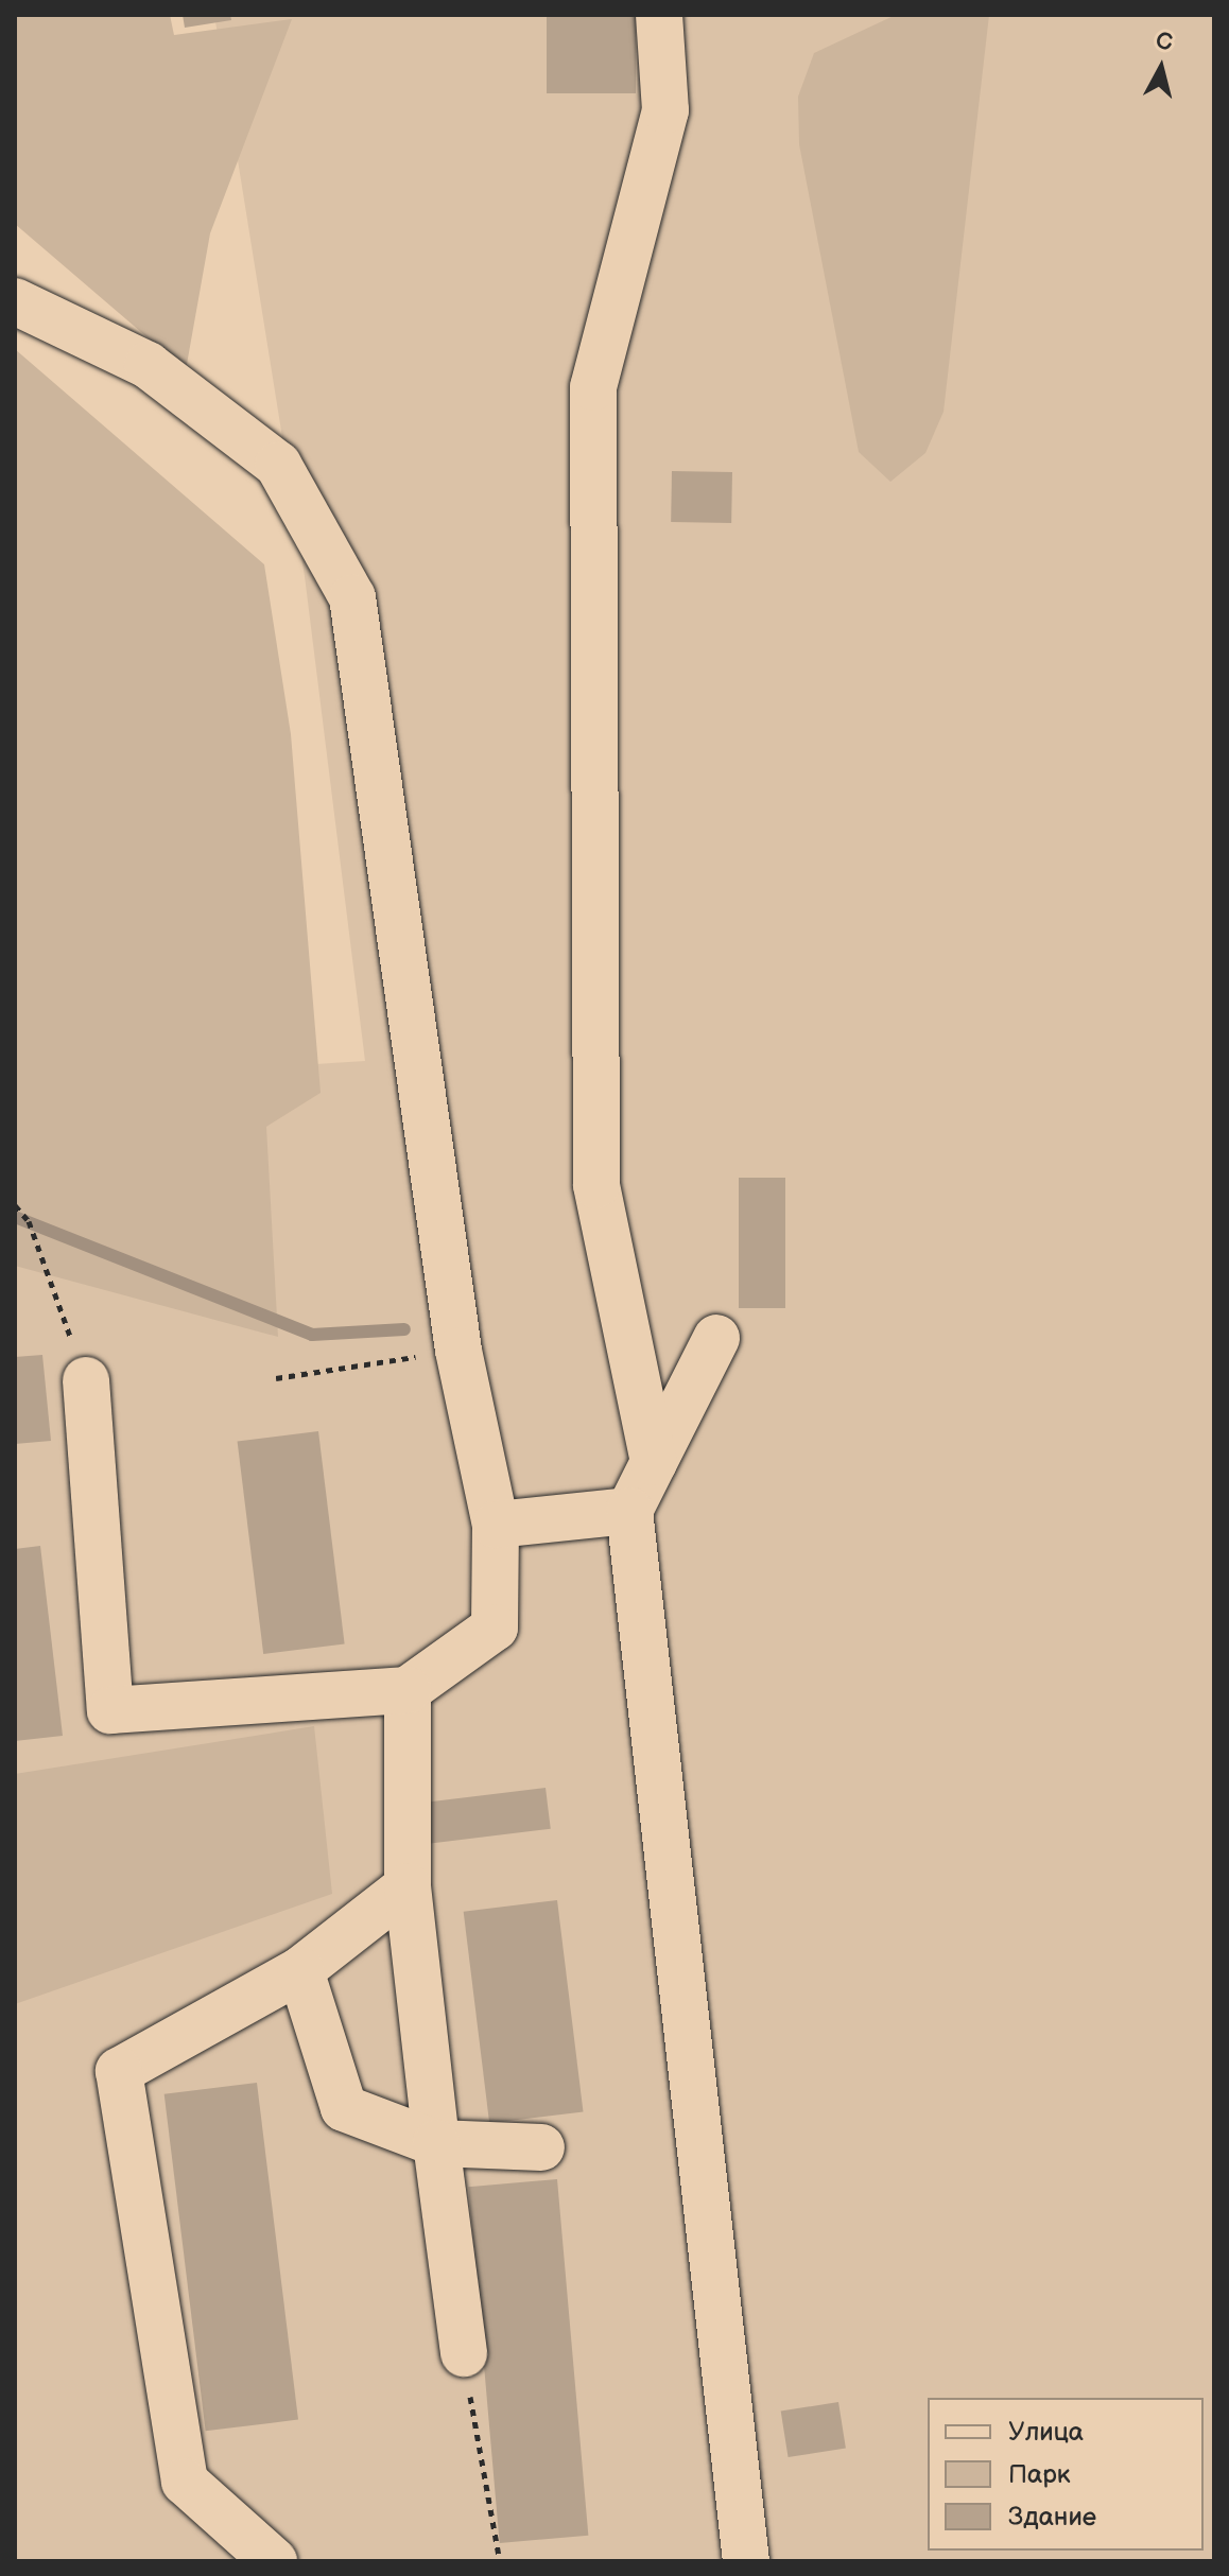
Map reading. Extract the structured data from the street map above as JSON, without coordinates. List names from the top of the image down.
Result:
{
  "legend": ["Улица", "Парк", "Здание"],
  "north": "top"
}
